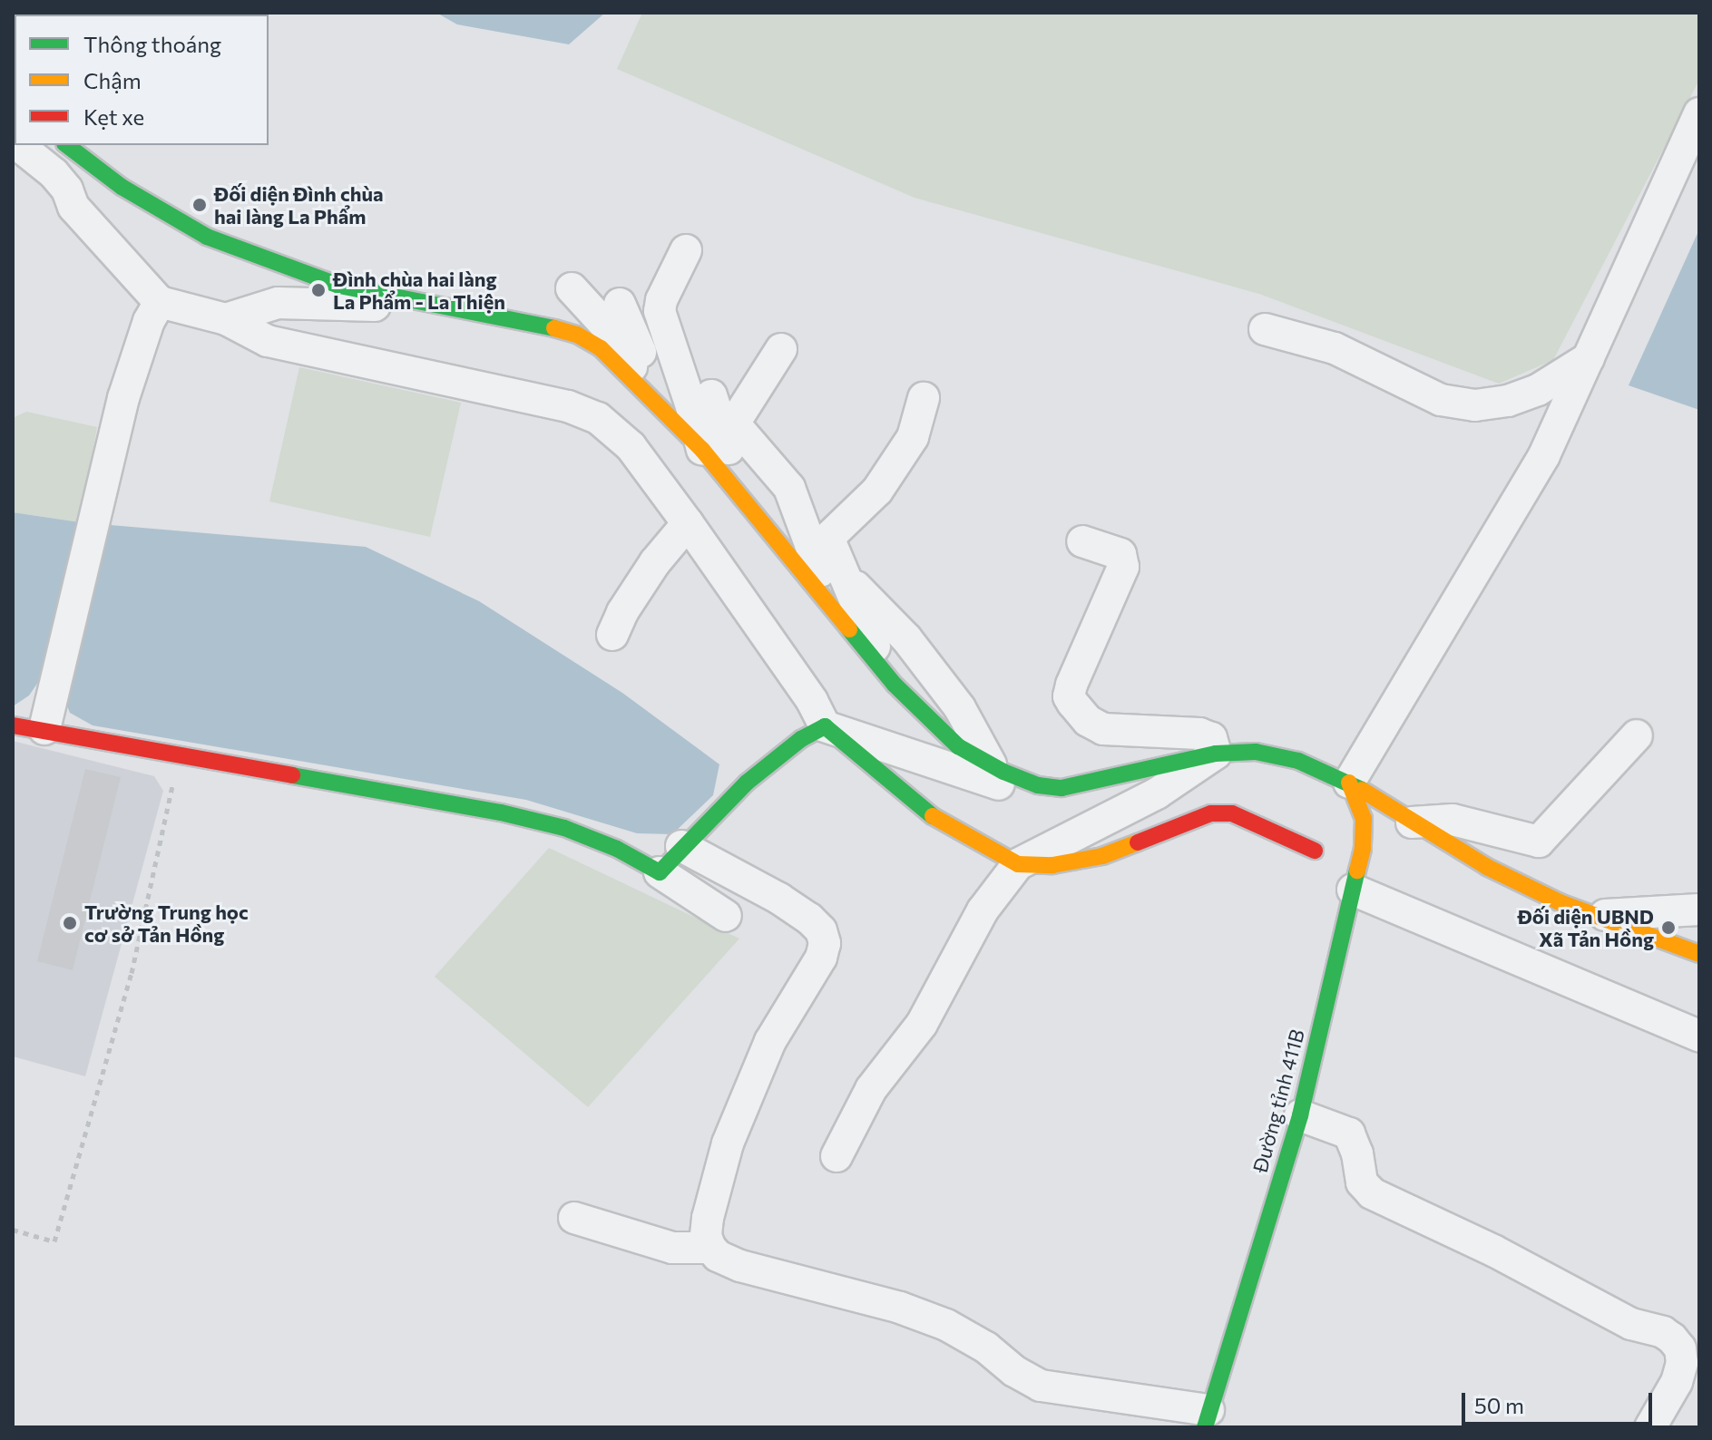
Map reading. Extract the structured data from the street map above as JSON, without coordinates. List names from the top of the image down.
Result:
{
  "streets": {
    "main road": ["Đường tỉnh 411B"]
  },
  "places": [
    "Đối diện Đình chùa hai làng La Phẩm",
    "Đình chùa hai làng La Phẩm - La Thiện",
    "Trường Trung học cơ sở Tản Hồng",
    "Đối diện UBND Xã Tản Hồng"
  ],
  "legend": ["Thông thoáng", "Chậm", "Kẹt xe"],
  "scale_bar": "50 m"
}
